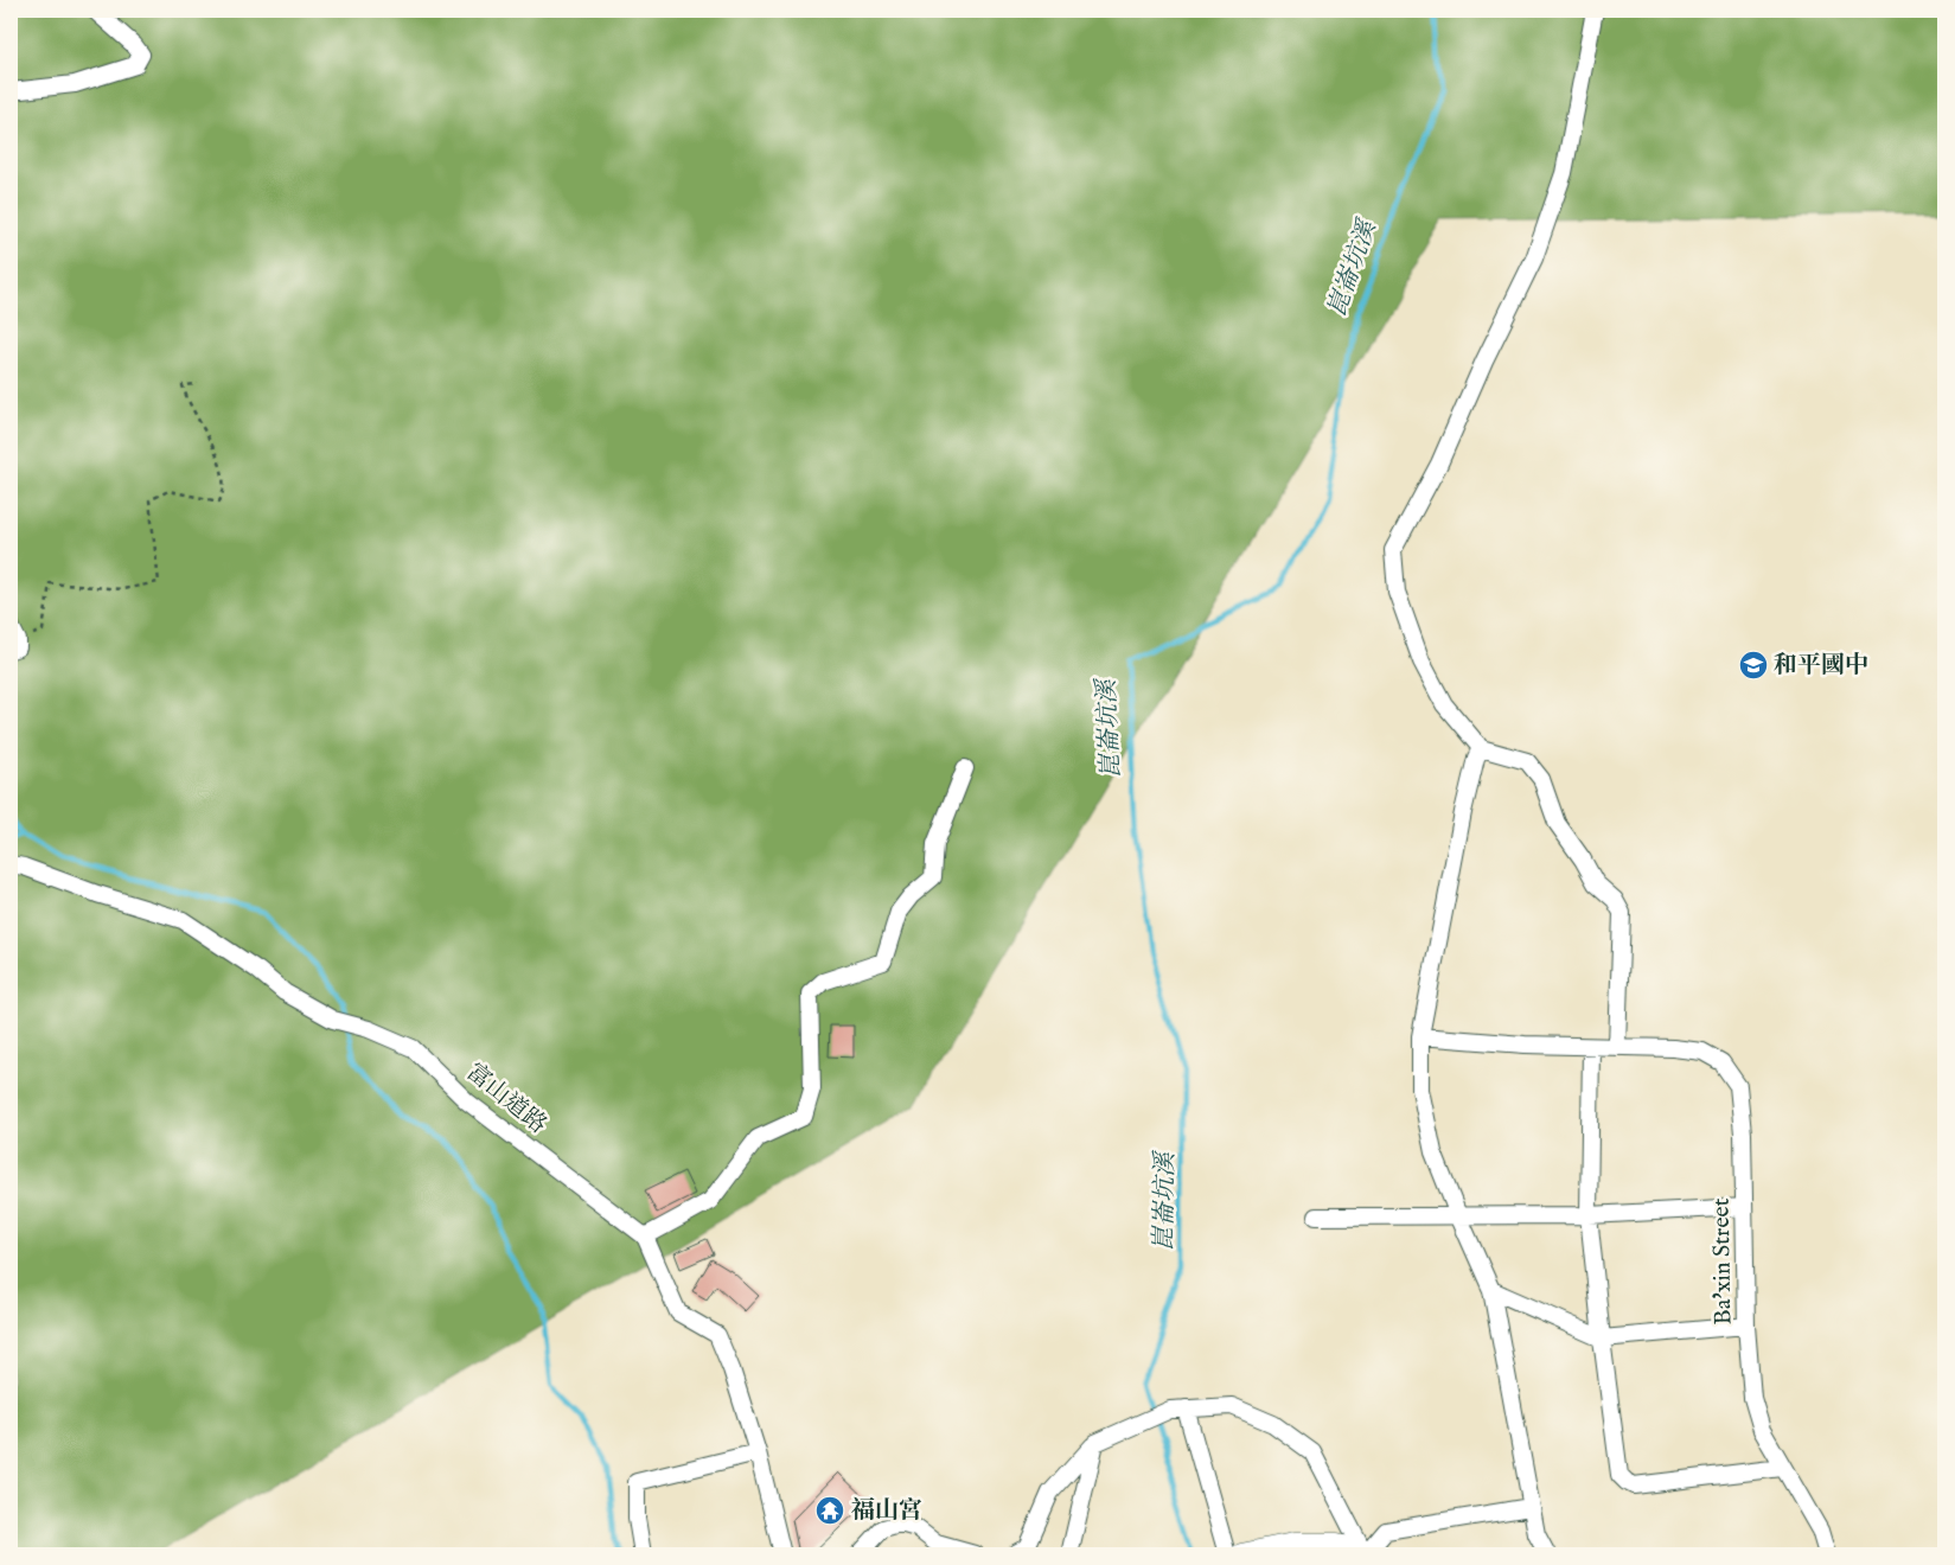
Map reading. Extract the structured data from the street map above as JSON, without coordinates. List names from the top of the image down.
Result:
{
  "streets": {
    "street": ["富山道路", "Ba'xin Street"]
  },
  "water": ["崑崙坑溪"],
  "places": {
    "school or university": ["和平國中"],
    "temple": ["福山宮"]
  }
}
